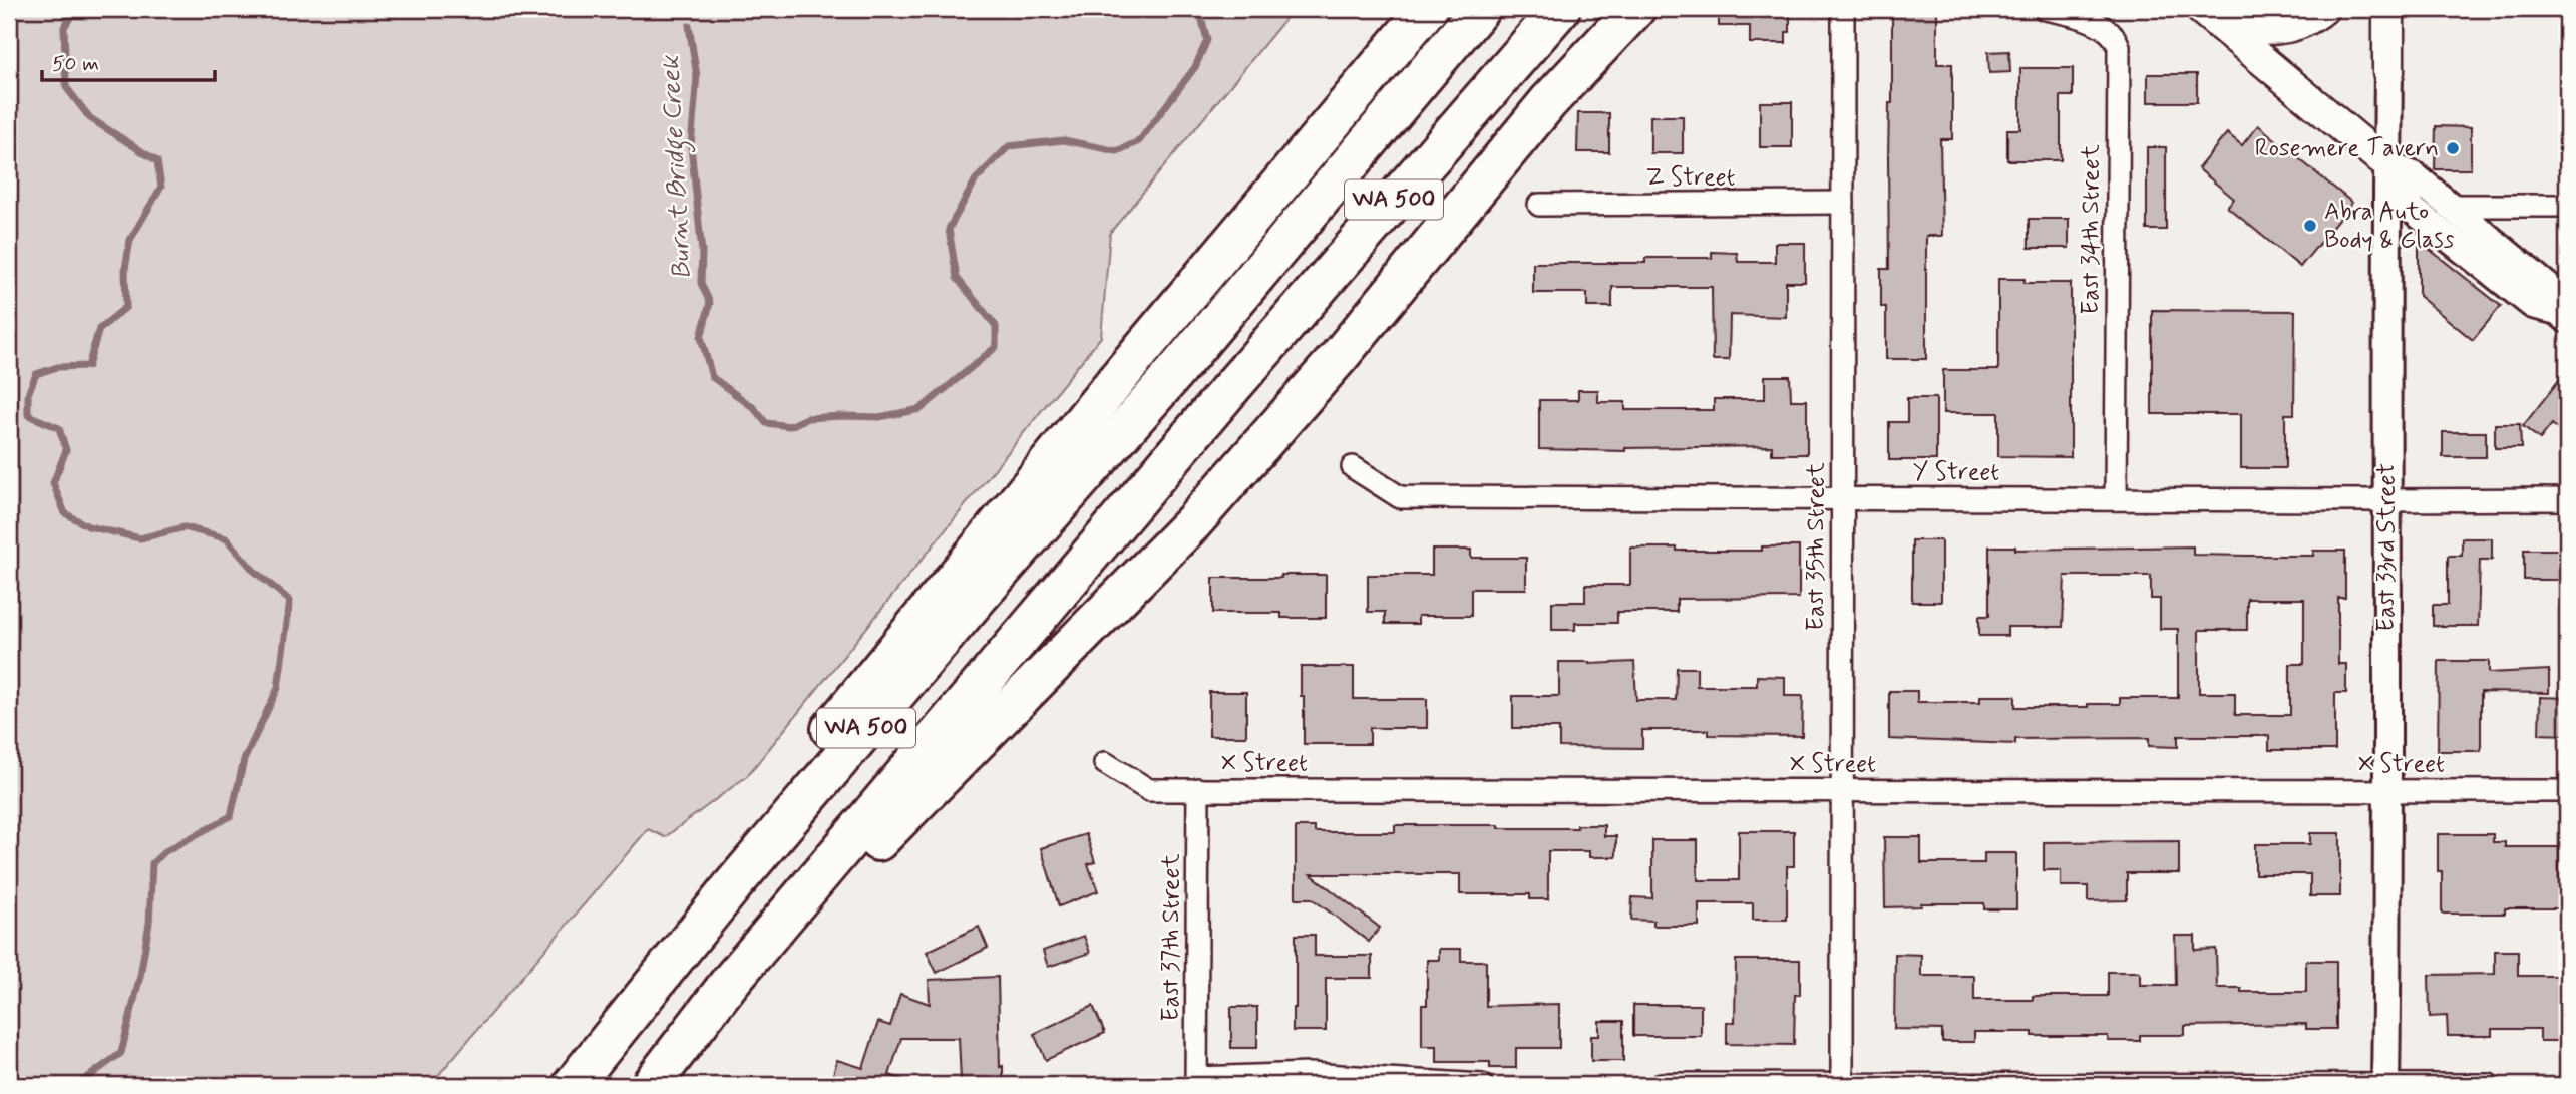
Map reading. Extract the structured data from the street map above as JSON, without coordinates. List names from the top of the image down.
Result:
{
  "streets": {
    "highway": ["WA 500"],
    "main road": ["East 33rd Street"],
    "street": [
      "Z Street",
      "East 34th Street",
      "Y Street",
      "East 35th Street",
      "X Street",
      "East 37th Street"
    ]
  },
  "crossings": [
    ["Z Street", "East 35th Street"],
    ["East 34th Street", "Y Street"],
    ["Y Street", "East 35th Street"],
    ["Y Street", "East 33rd Street"],
    ["East 35th Street", "X Street"],
    ["East 33rd Street", "X Street"],
    ["X Street", "East 37th Street"]
  ],
  "water": ["Burnt Bridge Creek"],
  "places": ["Rosemere Tavern", "Abra Auto Body & Glass"],
  "scale_bar": "50 m"
}
